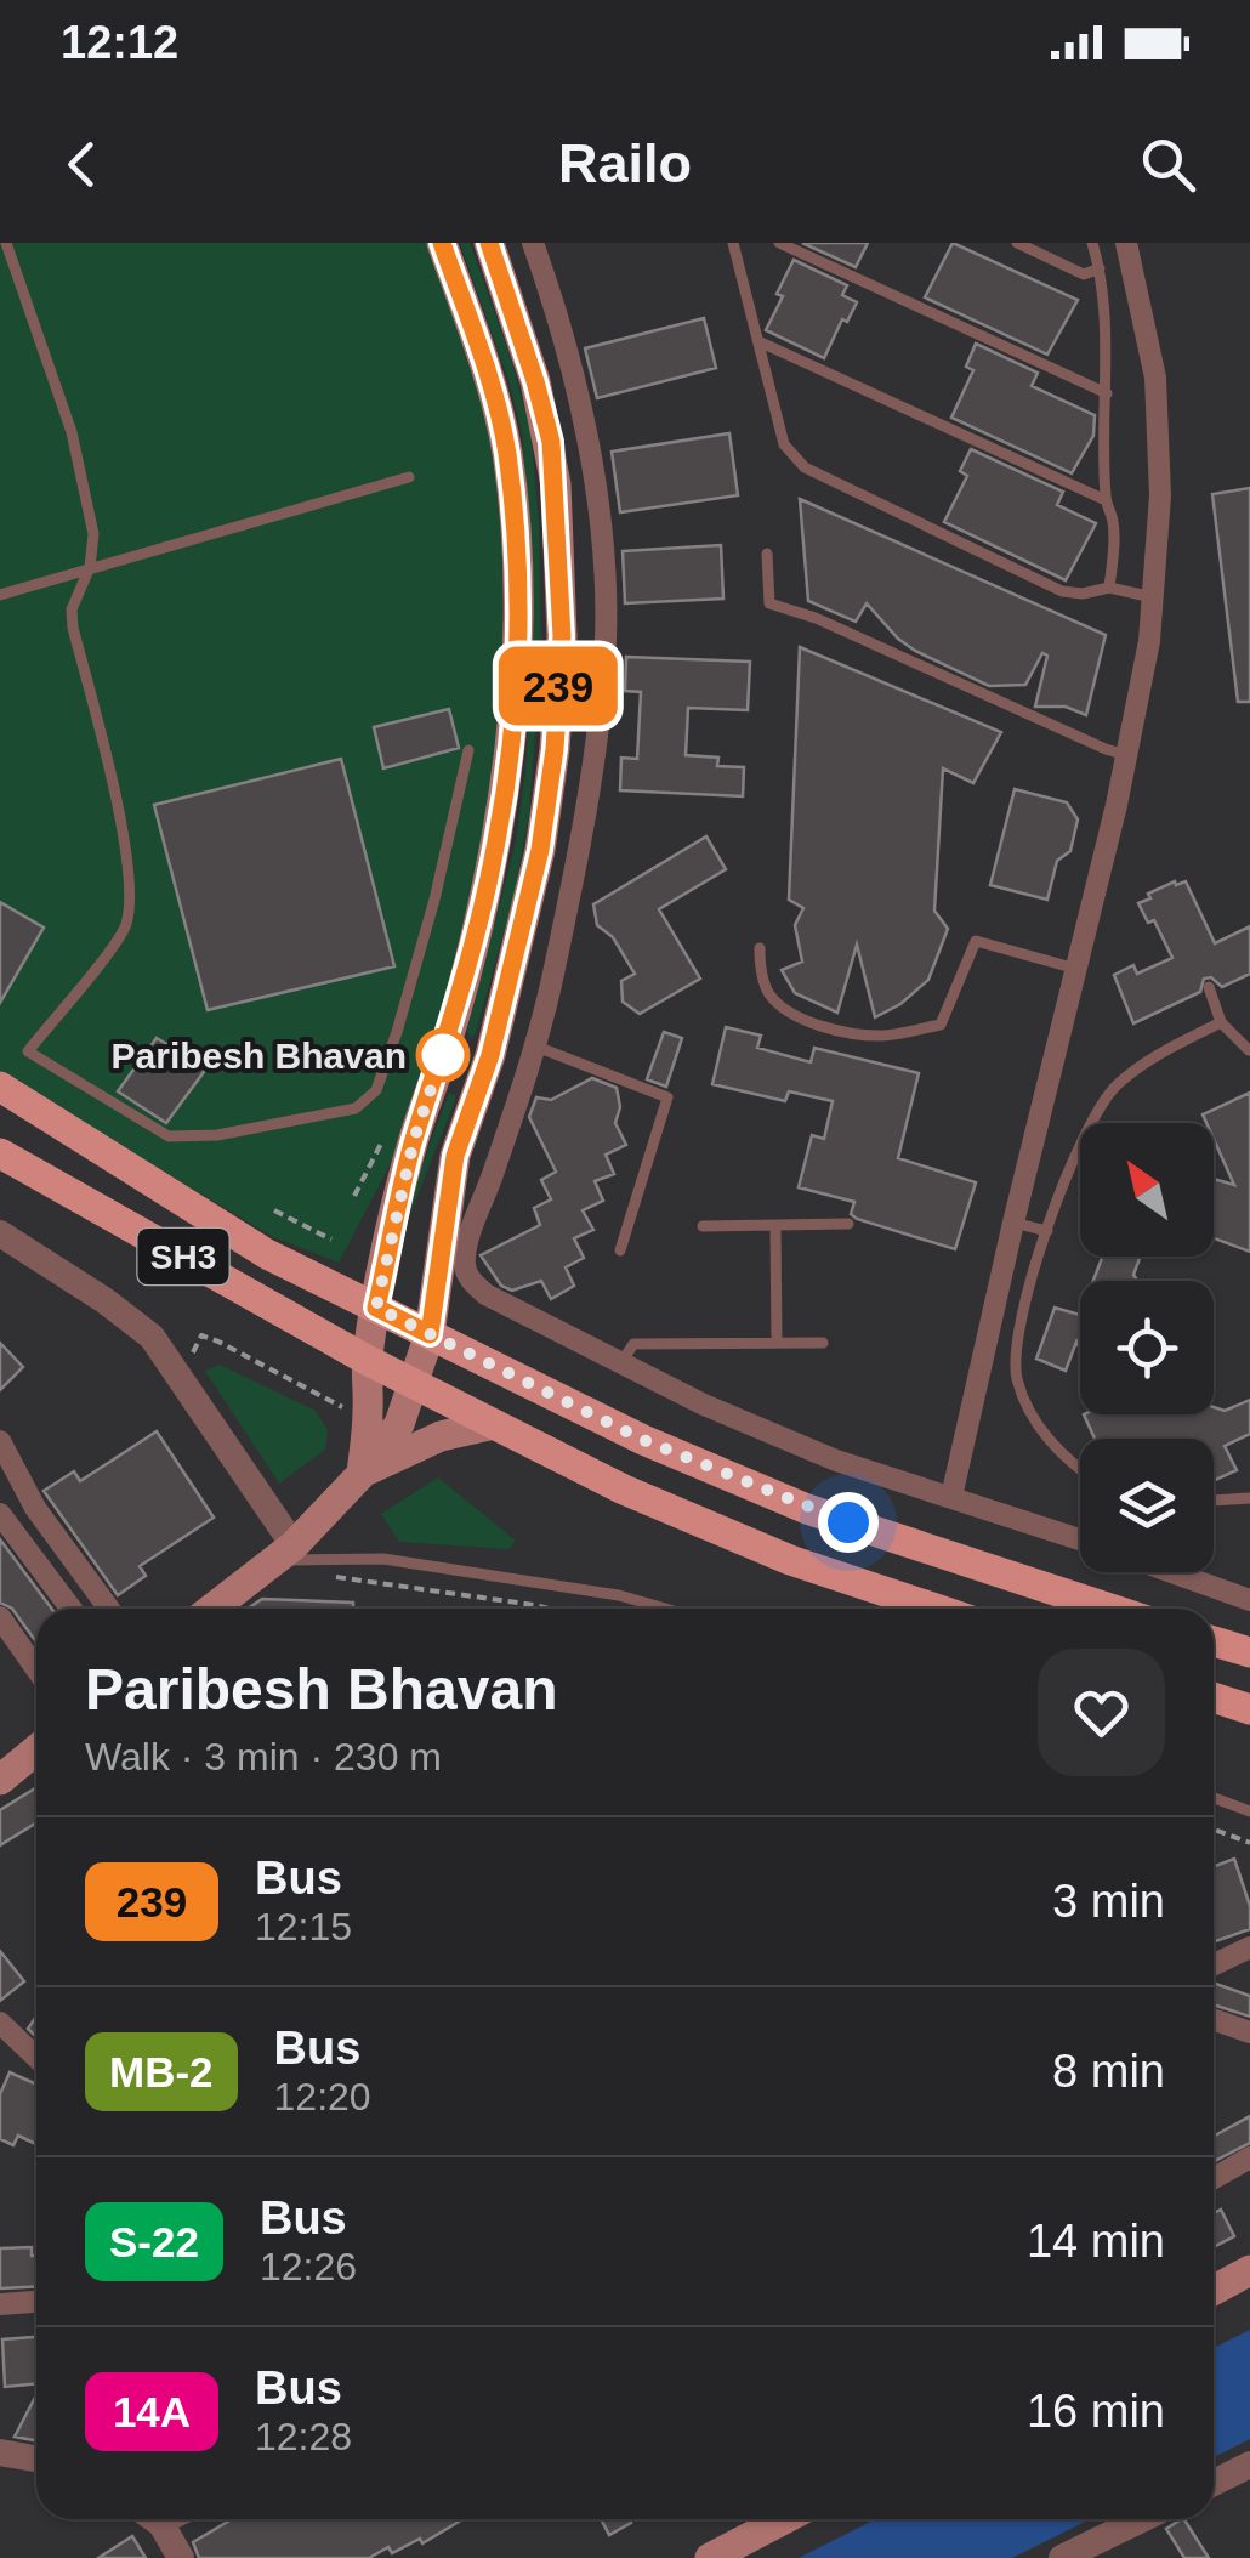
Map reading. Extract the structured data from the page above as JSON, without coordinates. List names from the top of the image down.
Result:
{
  "streets": {
    "main road": ["SH3"]
  },
  "places": ["Paribesh Bhavan"],
  "lines": ["bus line 239"],
  "north": "top left",
  "page": {
    "status": "12:12",
    "header": "Railo",
    "on_map": "239",
    "heading": ["Paribesh Bhavan", "Walk · 3 min · 230 m"],
    "list": [
      {
        "mark": "239",
        "name": "Bus",
        "note": "12:15",
        "value": "3 min"
      },
      {
        "mark": "MB-2",
        "name": "Bus",
        "note": "12:20",
        "value": "8 min"
      },
      {
        "mark": "S-22",
        "name": "Bus",
        "note": "12:26",
        "value": "14 min"
      },
      {
        "mark": "14A",
        "name": "Bus",
        "note": "12:28",
        "value": "16 min"
      }
    ]
  }
}
